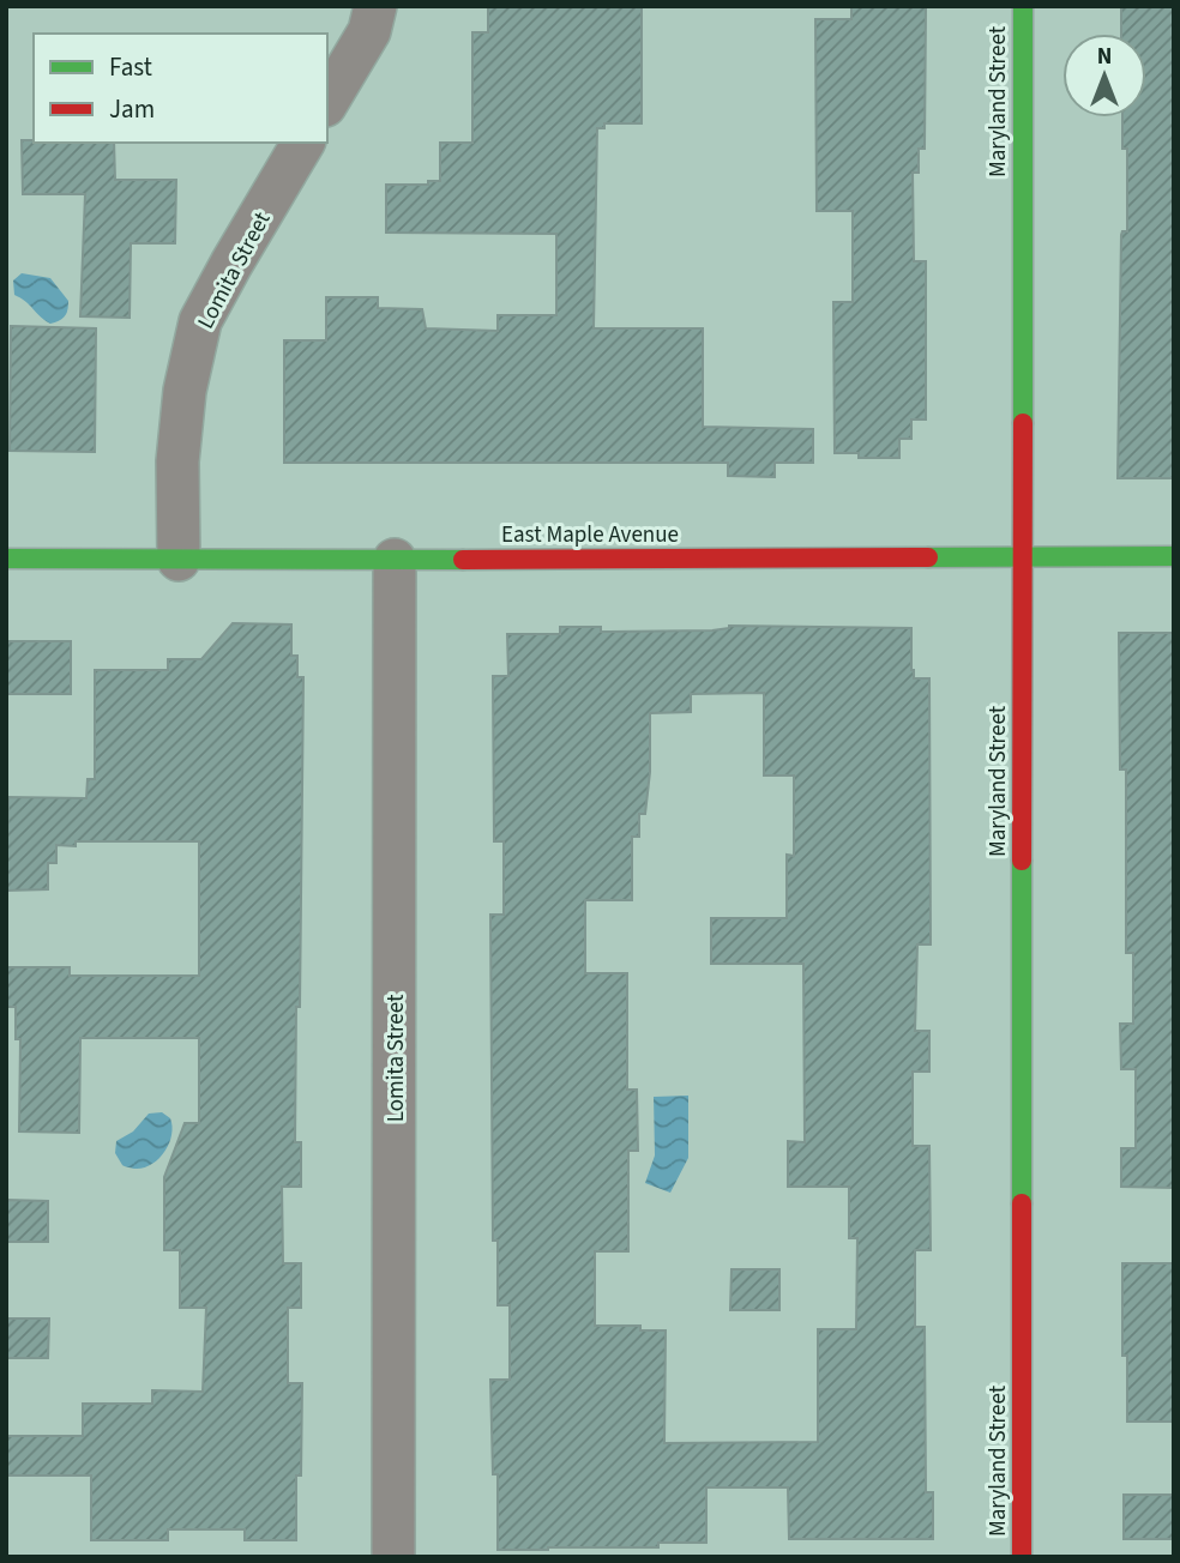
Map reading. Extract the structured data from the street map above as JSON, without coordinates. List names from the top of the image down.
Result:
{
  "streets": {
    "street": ["Maryland Street", "Lomita Street", "East Maple Avenue"]
  },
  "crossings": [
    ["Maryland Street", "East Maple Avenue"],
    ["Lomita Street", "East Maple Avenue"]
  ],
  "legend": ["Fast", "Jam"],
  "north": "top"
}
